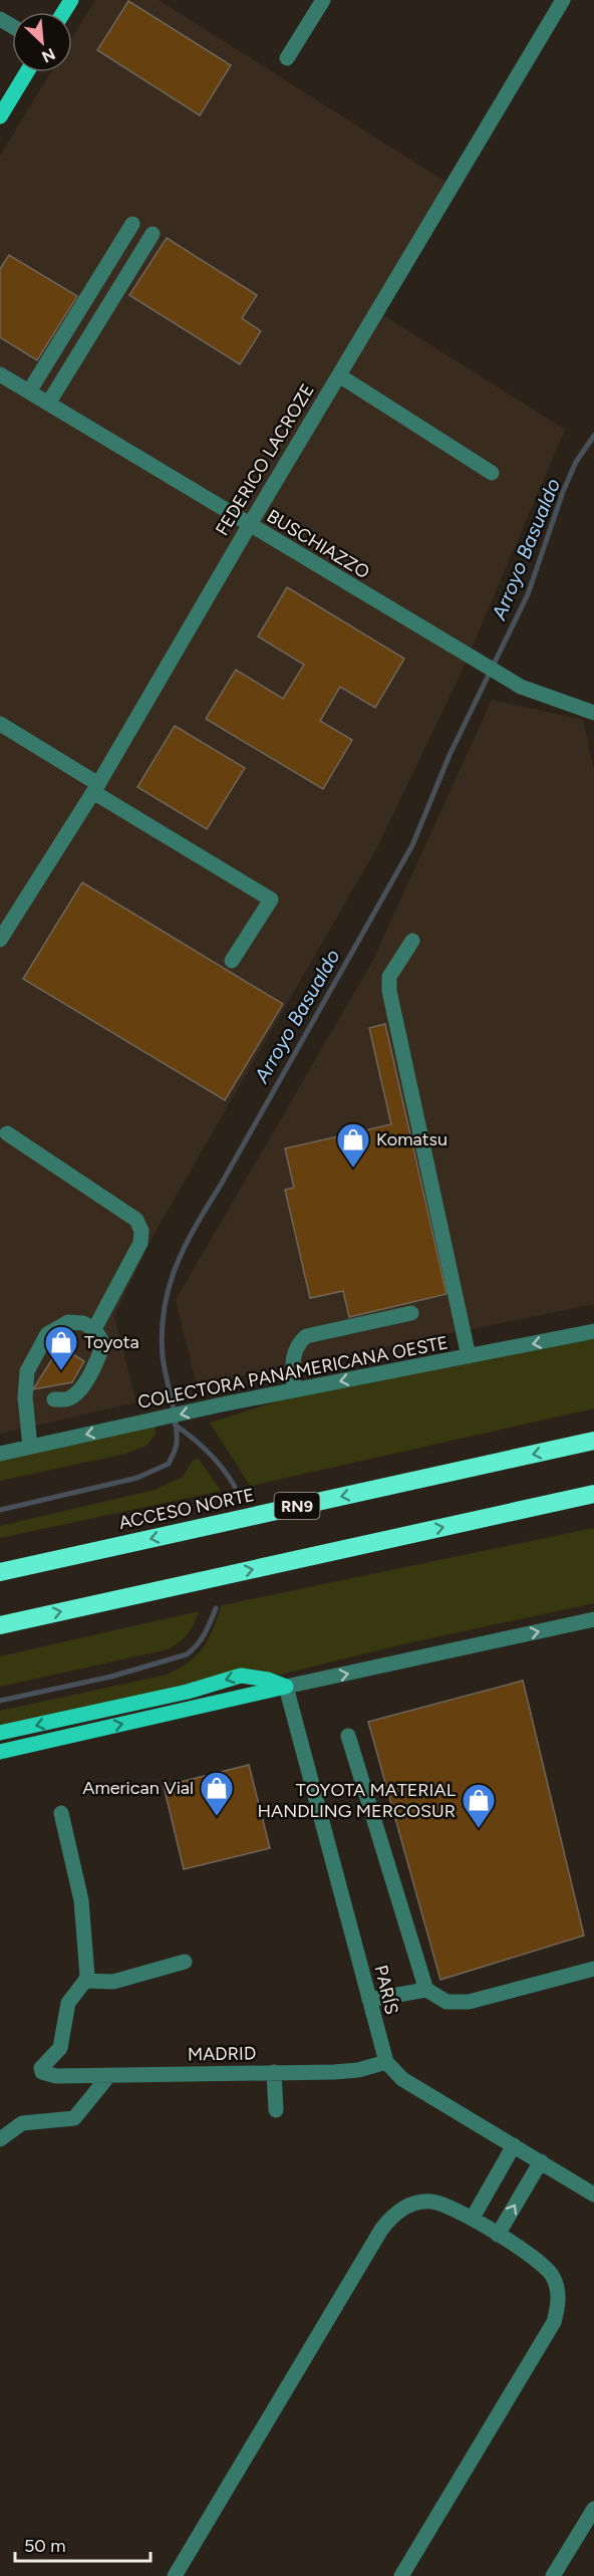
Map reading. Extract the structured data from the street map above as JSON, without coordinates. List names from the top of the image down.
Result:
{
  "streets": {
    "highway": ["RN9", "ACCESO NORTE"],
    "street": [
      "FEDERICO LACROZE",
      "BUSCHIAZZO",
      "COLECTORA PANAMERICANA OESTE",
      "PARÍS",
      "MADRID"
    ]
  },
  "crossings": [
    ["FEDERICO LACROZE", "BUSCHIAZZO"],
    ["PARÍS", "MADRID"]
  ],
  "one_way": ["COLECTORA PANAMERICANA OESTE"],
  "water": ["Arroyo Basualdo"],
  "places": {
    "shop": [
      "Komatsu",
      "Toyota",
      "American Vial",
      "TOYOTA MATERIAL HANDLING MERCOSUR"
    ]
  },
  "scale_bar": "50 m",
  "north": "bottom right"
}
